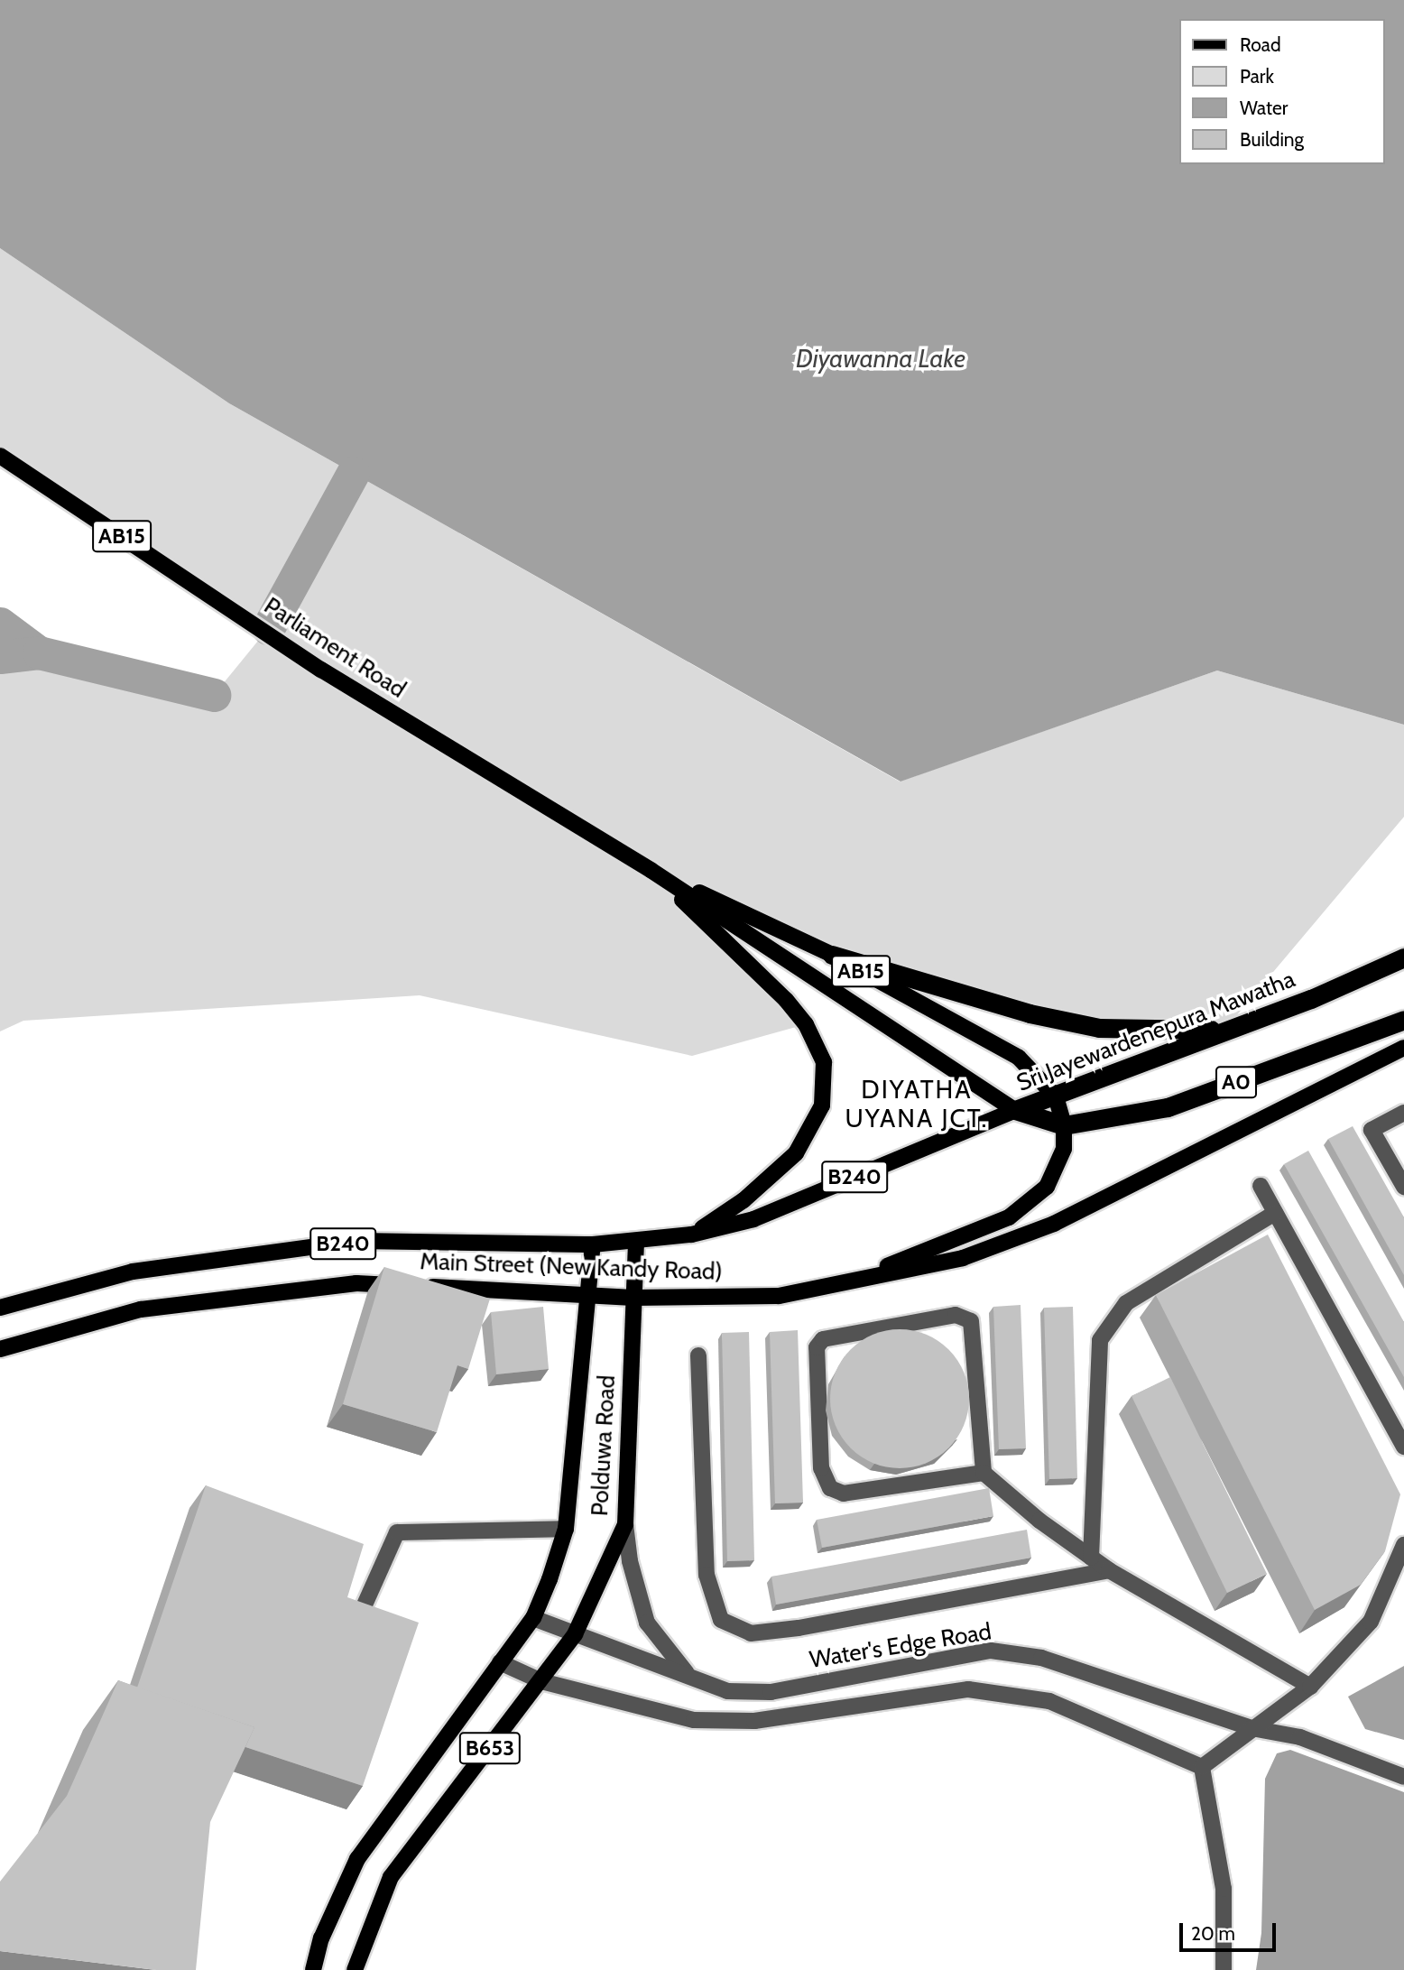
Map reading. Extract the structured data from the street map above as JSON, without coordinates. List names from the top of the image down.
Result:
{
  "streets": {
    "highway": ["Sri Jayewardenepura Mawatha", "A0"],
    "main road": [
      "AB15",
      "Parliament Road",
      "B240",
      "Main Street (New Kandy Road)",
      "Polduwa Road",
      "B653"
    ],
    "lane": ["Water's Edge Road"]
  },
  "crossings": [
    ["Parliament Road", "Sri Jayewardenepura Mawatha"],
    ["Parliament Road", "Main Street (New Kandy Road)"],
    ["Sri Jayewardenepura Mawatha", "Main Street (New Kandy Road)"],
    ["Main Street (New Kandy Road)", "Polduwa Road"],
    ["Polduwa Road", "Water's Edge Road"]
  ],
  "districts": ["DIYATHA UYANA JCT."],
  "water": ["Diyawanna Lake"],
  "legend": [
    "Road",
    "Park",
    "Water",
    "Building"
  ],
  "scale_bar": "20 m"
}
